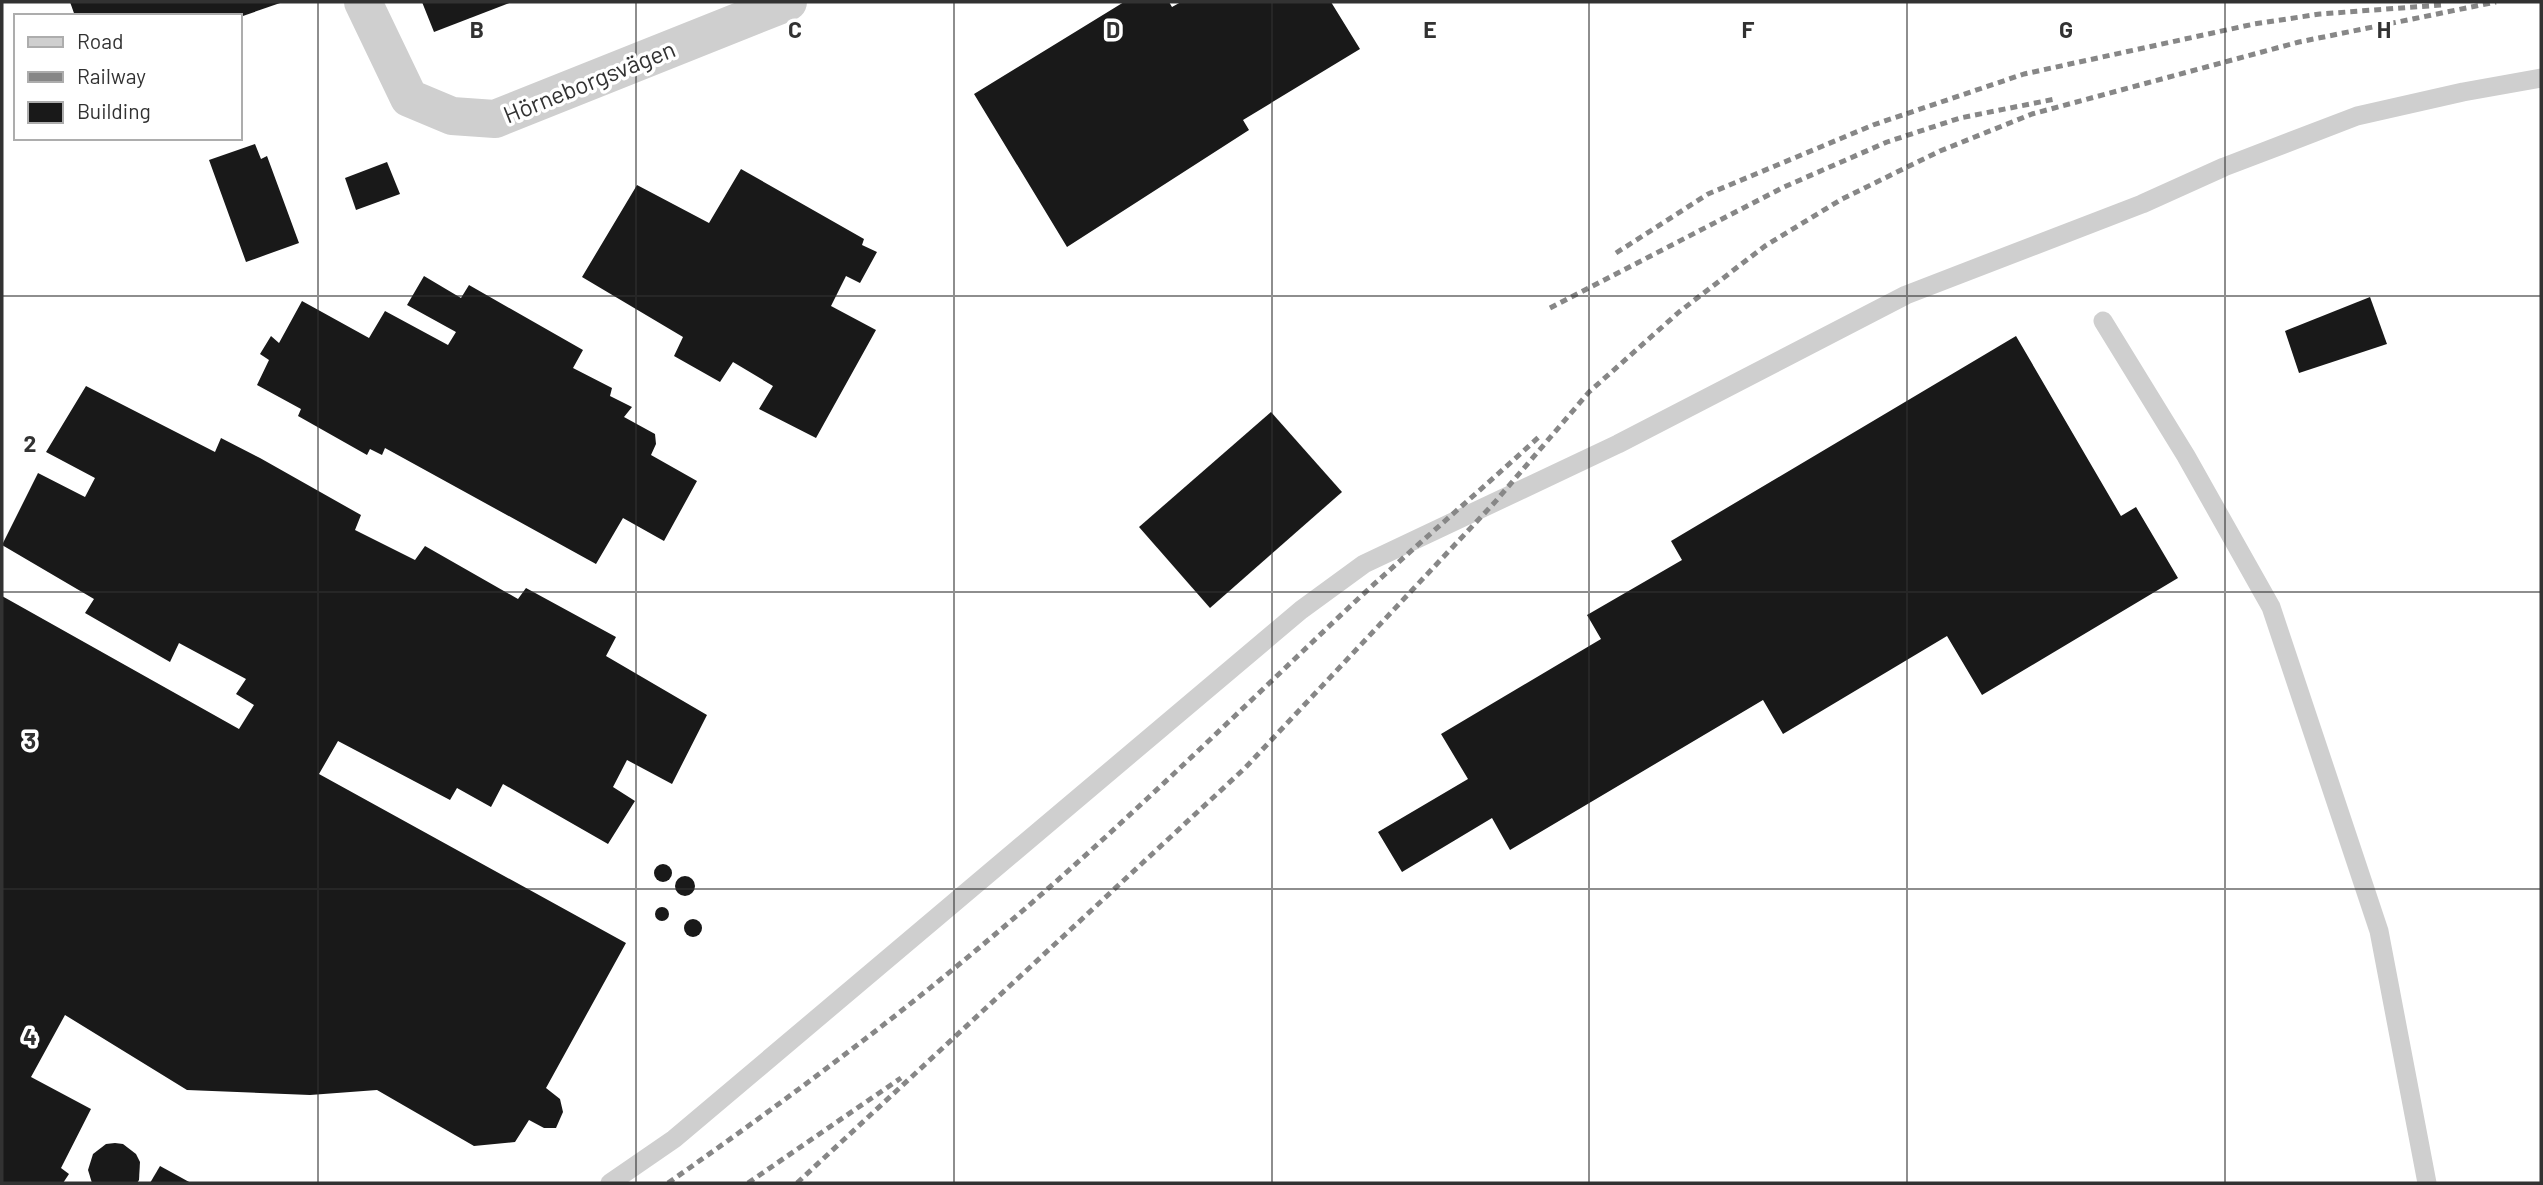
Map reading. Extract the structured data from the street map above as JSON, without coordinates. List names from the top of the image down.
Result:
{
  "streets": {
    "street": ["Hörneborgsvägen"]
  },
  "legend": ["Road", "Railway", "Building"],
  "grid": {
    "columns": [
      "B",
      "C",
      "D",
      "E",
      "F",
      "G",
      "H"
    ],
    "rows": ["2", "3", "4"]
  }
}
